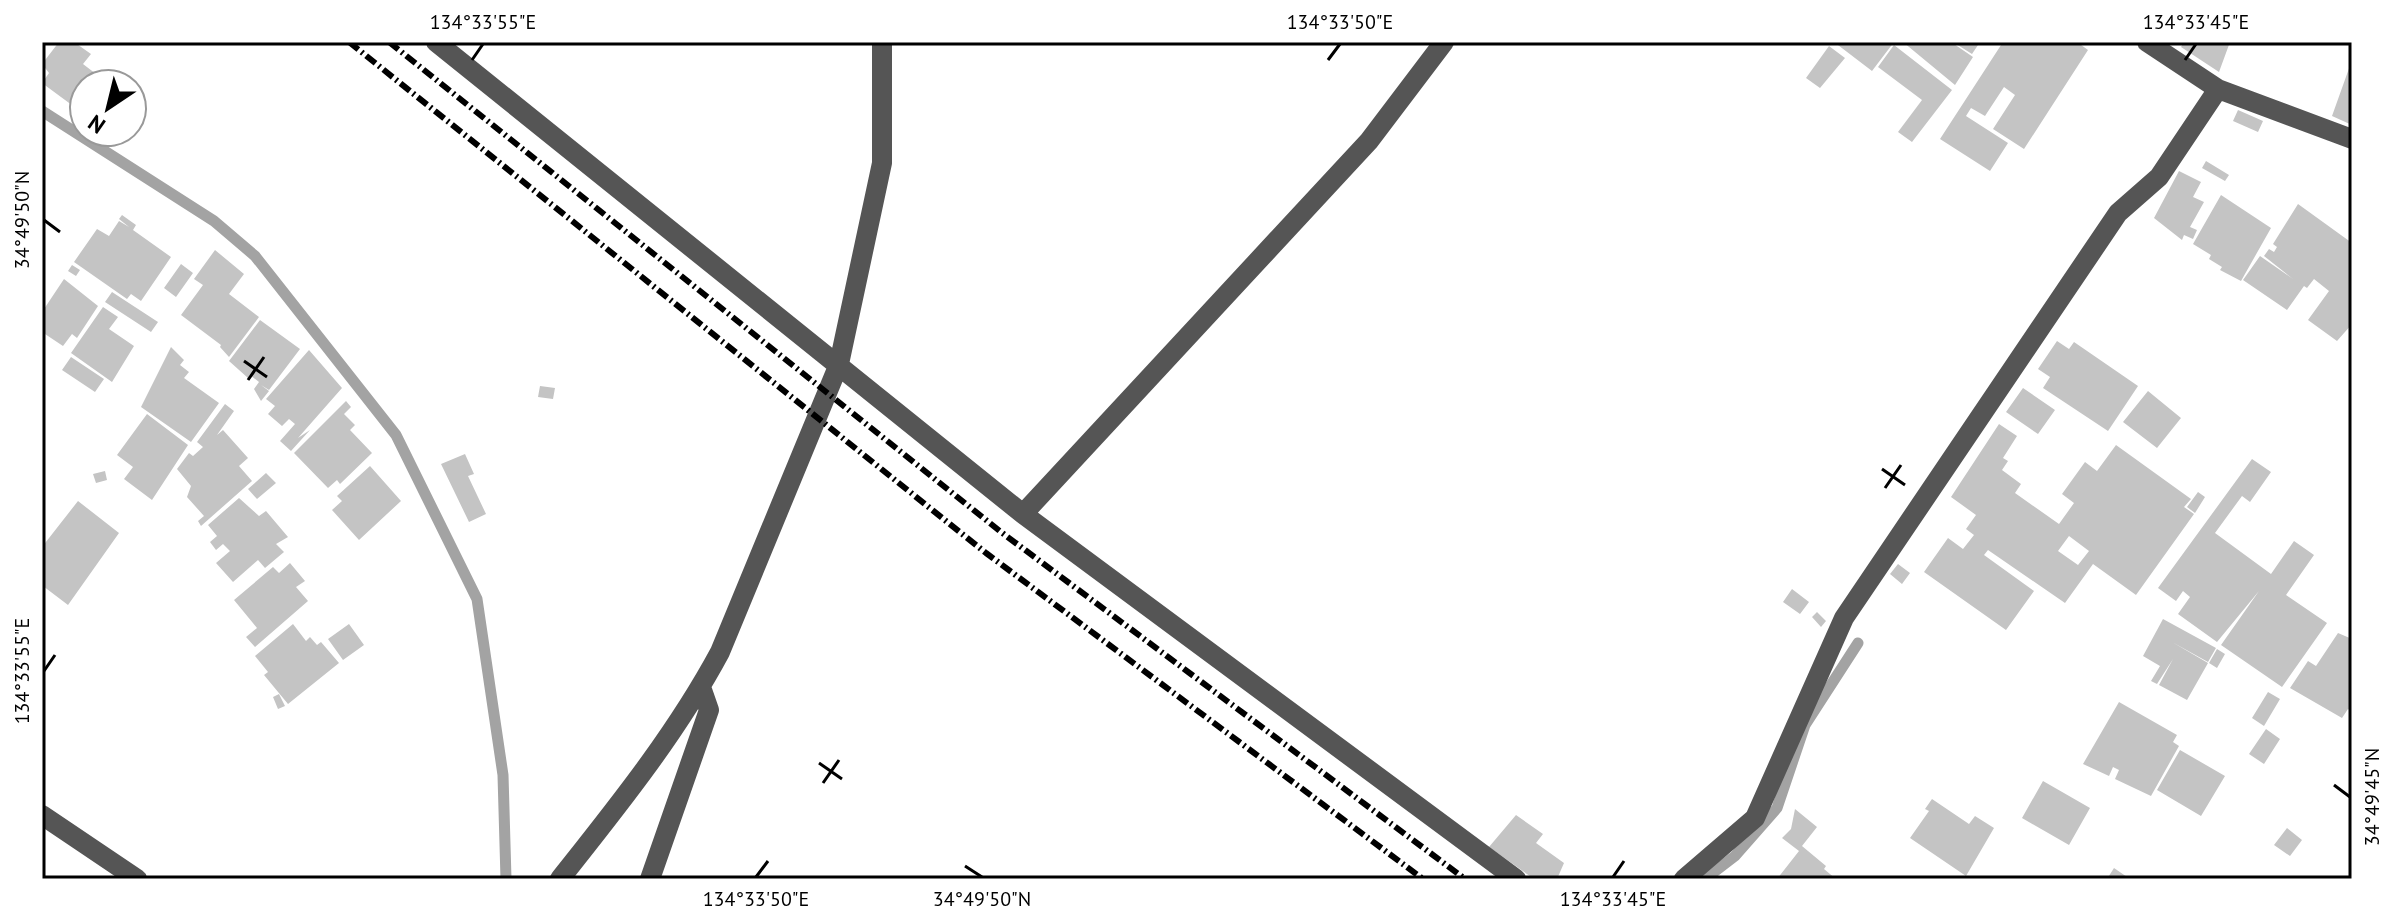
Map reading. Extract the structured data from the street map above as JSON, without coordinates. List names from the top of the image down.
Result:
{
  "north": "bottom left",
  "coordinates": [
    "134°33'55\"E",
    "134°33'50\"E",
    "134°33'45\"E",
    "34°49'50\"N",
    "34°49'45\"N"
  ]
}
